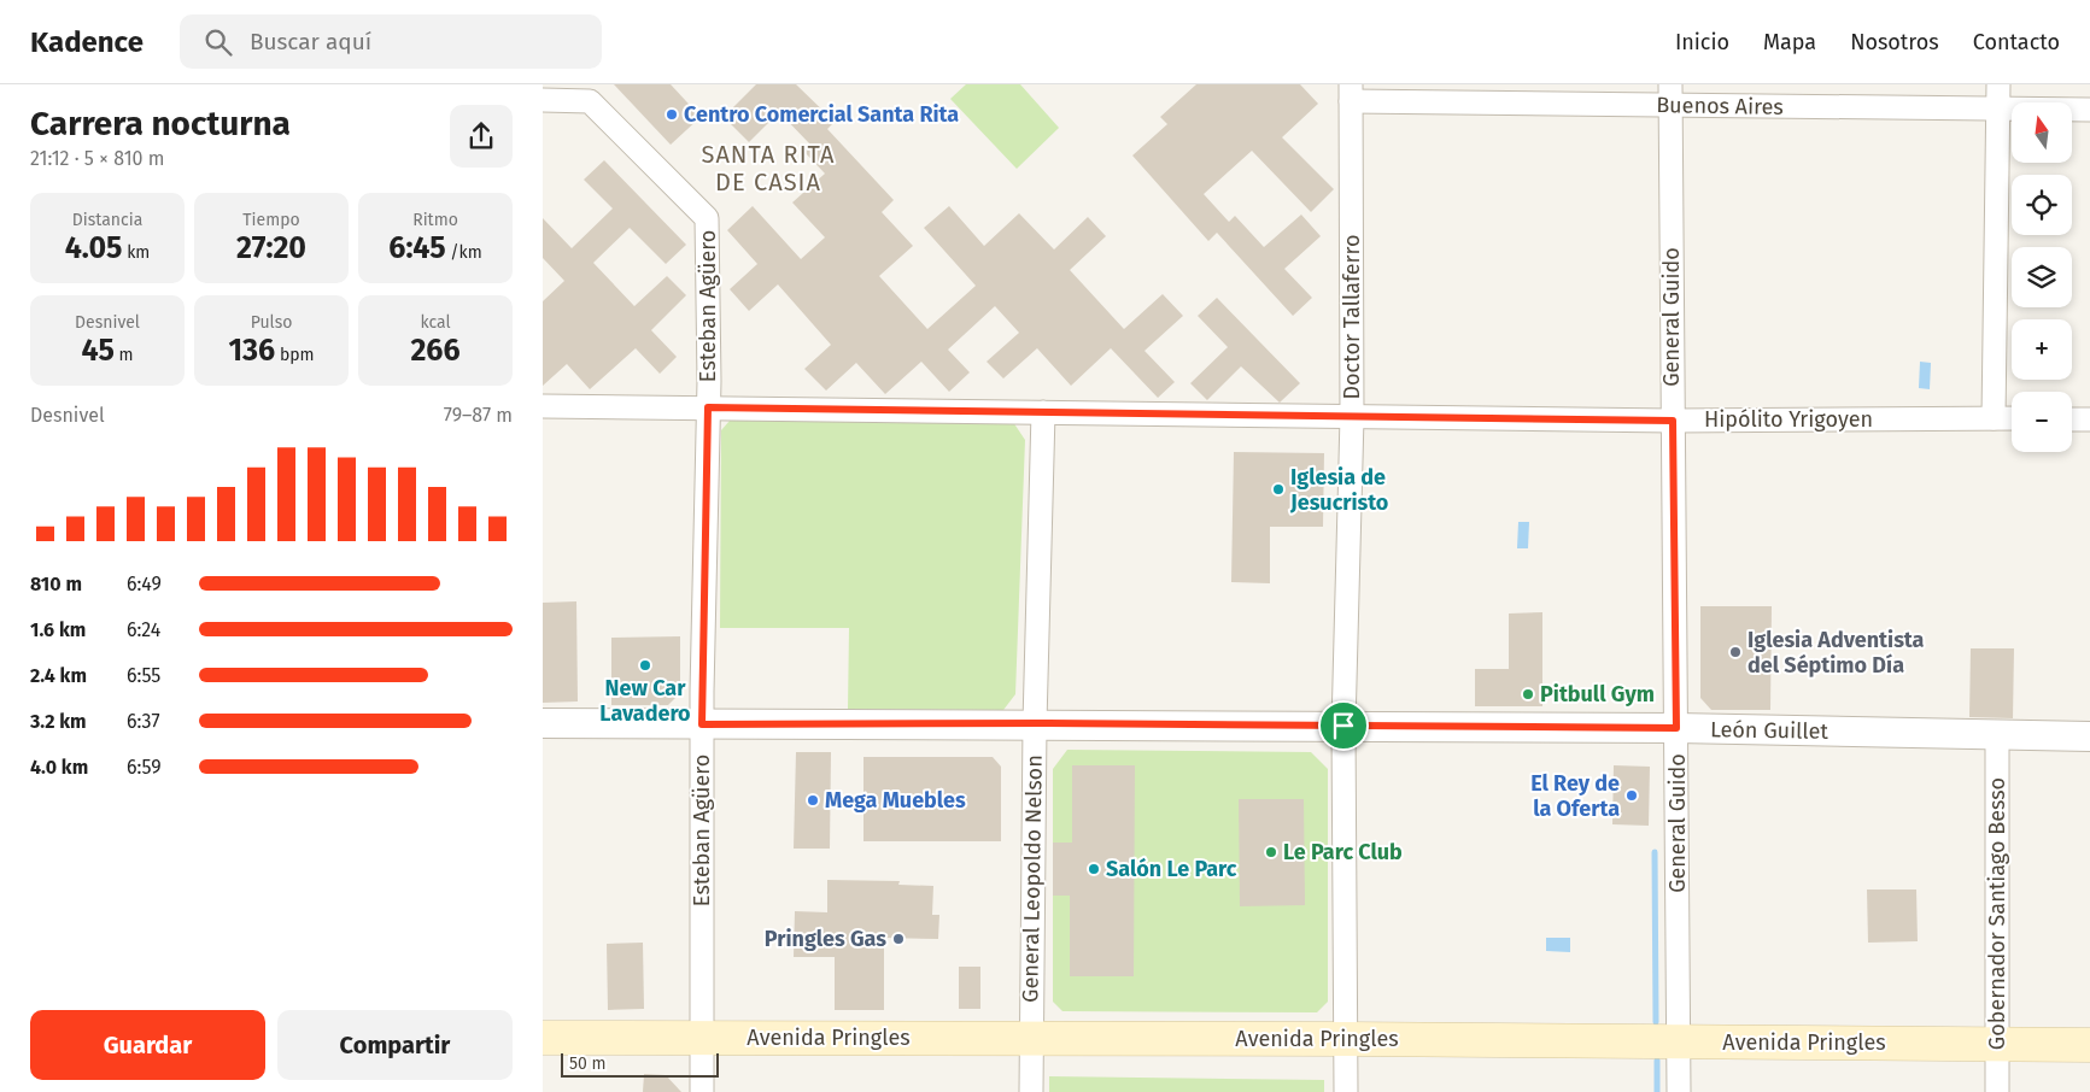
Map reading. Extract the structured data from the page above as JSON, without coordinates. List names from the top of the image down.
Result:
{
  "streets": {
    "main road": ["Avenida Pringles"],
    "street": [
      "Buenos Aires",
      "Esteban Agüero",
      "Doctor Tallaferro",
      "General Guido",
      "Hipólito Yrigoyen",
      "León Guillet",
      "General Leopoldo Nelson",
      "Gobernador Santiago Besso"
    ]
  },
  "crossings": [
    ["Buenos Aires", "Doctor Tallaferro"],
    ["Buenos Aires", "General Guido"],
    ["Esteban Agüero", "Hipólito Yrigoyen"],
    ["Esteban Agüero", "León Guillet"],
    ["Esteban Agüero", "Avenida Pringles"],
    ["Doctor Tallaferro", "Hipólito Yrigoyen"],
    ["Doctor Tallaferro", "León Guillet"],
    ["Doctor Tallaferro", "Avenida Pringles"],
    ["General Guido", "Hipólito Yrigoyen"],
    ["General Guido", "León Guillet"],
    ["General Guido", "Avenida Pringles"],
    ["Hipólito Yrigoyen", "General Leopoldo Nelson"],
    ["León Guillet", "General Leopoldo Nelson"],
    ["León Guillet", "Gobernador Santiago Besso"],
    ["General Leopoldo Nelson", "Avenida Pringles"],
    ["Gobernador Santiago Besso", "Avenida Pringles"]
  ],
  "districts": ["SANTA RITA DE CASIA"],
  "places": [
    "Centro Comercial Santa Rita",
    "Iglesia de Jesucristo",
    "Iglesia Adventista del Séptimo Día",
    "New Car Lavadero",
    "Pitbull Gym",
    "El Rey de la Oferta",
    "Mega Muebles",
    "Le Parc Club",
    "Salón Le Parc",
    "Pringles Gas"
  ],
  "scale_bar": "50 m",
  "north": "top",
  "page": {
    "header": "Kadence",
    "search": "Buscar aquí",
    "nav": [
      "Inicio",
      "Mapa",
      "Nosotros",
      "Contacto"
    ],
    "heading": ["Carrera nocturna", "21:12 · 5 × 810 m"],
    "map_buttons": ["+", "−"],
    "stats": [
      ["Distancia", "4.05 km"],
      ["Tiempo", "27:20"],
      ["Ritmo", "6:45 /km"],
      ["Desnivel", "45 m"],
      ["Pulso", "136 bpm"],
      ["kcal", "266"]
    ],
    "chart": ["Desnivel", "79–87 m"],
    "list": [
      {
        "name": "810 m",
        "note": "6:49"
      },
      {
        "name": "1.6 km",
        "note": "6:24"
      },
      {
        "name": "2.4 km",
        "note": "6:55"
      },
      {
        "name": "3.2 km",
        "note": "6:37"
      },
      {
        "name": "4.0 km",
        "note": "6:59"
      }
    ],
    "buttons": ["Guardar", "Compartir"],
    "scale": "50 m"
  }
}
